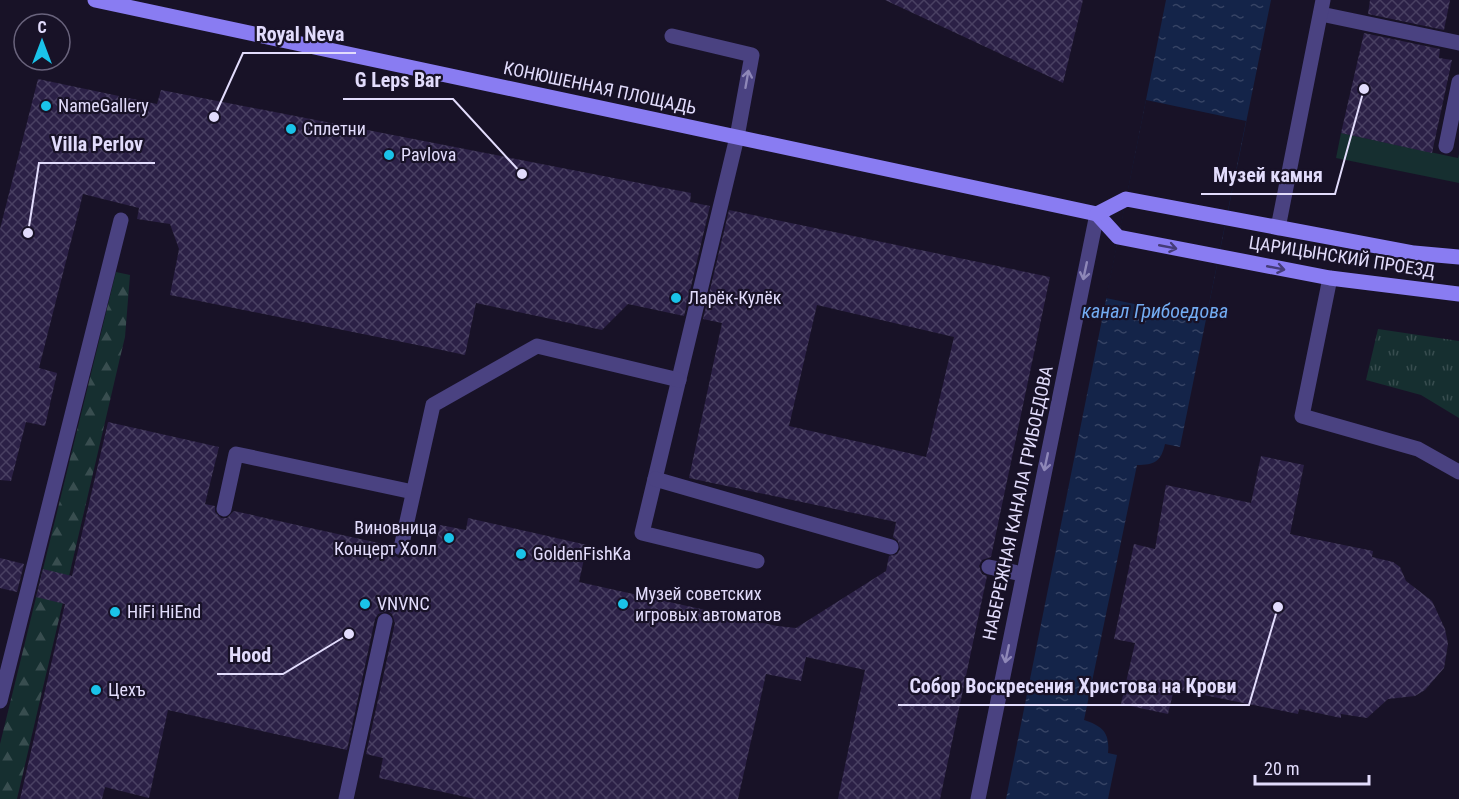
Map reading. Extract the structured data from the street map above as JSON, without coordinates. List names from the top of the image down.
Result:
{
  "streets": {
    "main road": ["КОНЮШЕННАЯ ПЛОЩАДЬ", "ЦАРИЦЫНСКИЙ ПРОЕЗД"],
    "street": ["НАБЕРЕЖНАЯ КАНАЛА ГРИБОЕДОВА"]
  },
  "crossings": [
    ["КОНЮШЕННАЯ ПЛОЩАДЬ", "ЦАРИЦЫНСКИЙ ПРОЕЗД"],
    ["КОНЮШЕННАЯ ПЛОЩАДЬ", "НАБЕРЕЖНАЯ КАНАЛА ГРИБОЕДОВА"],
    ["ЦАРИЦЫНСКИЙ ПРОЕЗД", "НАБЕРЕЖНАЯ КАНАЛА ГРИБОЕДОВА"]
  ],
  "one_way": ["НАБЕРЕЖНАЯ КАНАЛА ГРИБОЕДОВА"],
  "water": ["канал Грибоедова"],
  "places": [
    "Музей камня",
    "NameGallery",
    "Royal Neva",
    "Сплетни",
    "Pavlova",
    "G Leps Bar",
    "Villa Perlov",
    "Ларёк-Кулёк",
    "Виновница Концерт Холл",
    "GoldenFishKa",
    "VNVNC",
    "Музей советских игровых автоматов",
    "Собор Воскресения Христова на Крови",
    "HiFi HiEnd",
    "Hood",
    "Цехъ"
  ],
  "scale_bar": "20 m",
  "north": "top"
}
